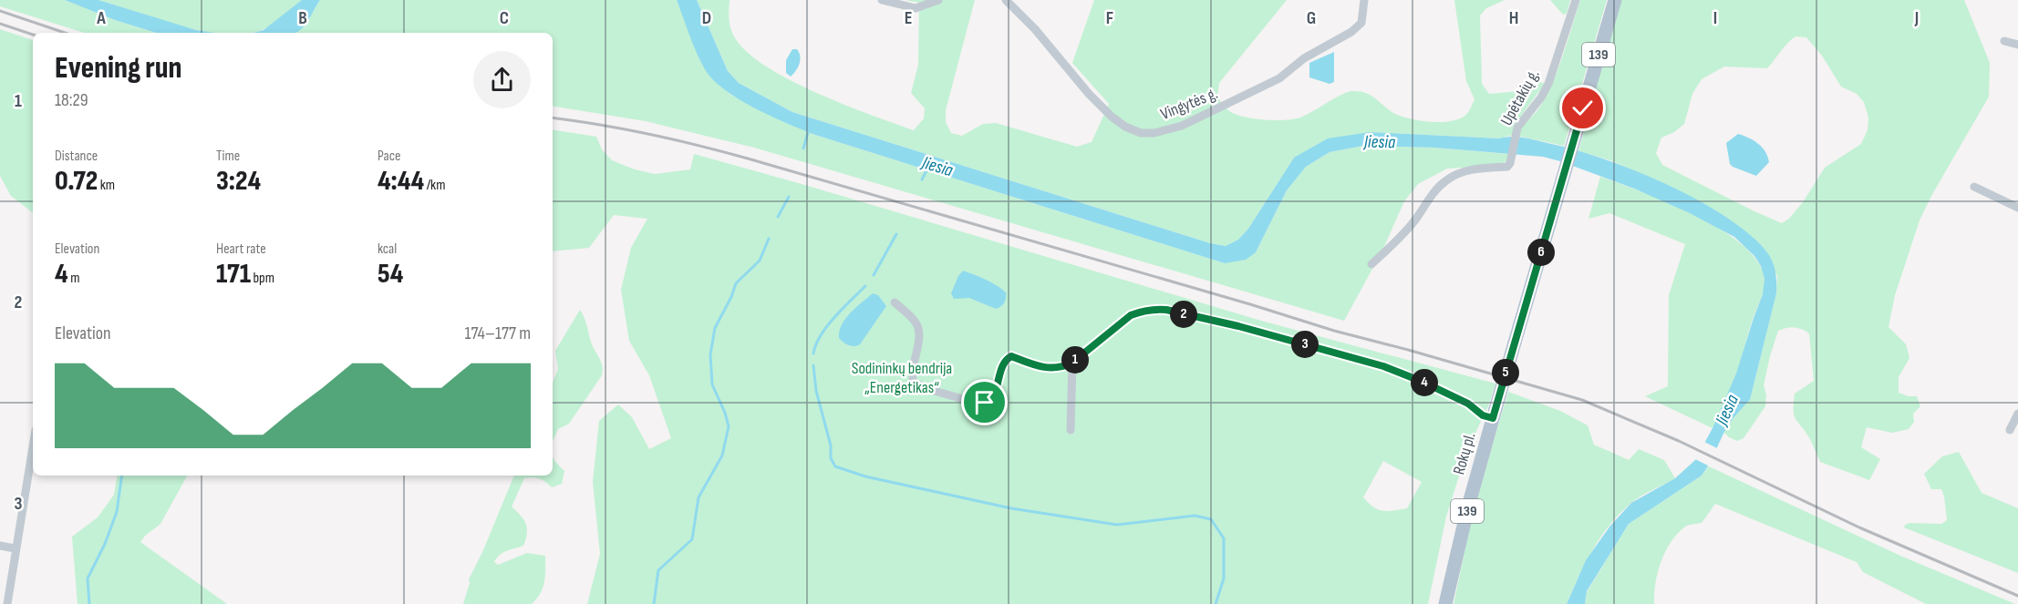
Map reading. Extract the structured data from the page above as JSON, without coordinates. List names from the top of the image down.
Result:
{
  "streets": {
    "main road": ["139", "Rokų pl."],
    "street": ["Upėtakių g.", "Vingytės g."]
  },
  "crossings": [
    ["139", "Rokų pl."]
  ],
  "water": ["Jiesia"],
  "parks": ["Sodininkų bendrija „Energetikas“"],
  "page": {
    "heading": ["Evening run", "18:29"],
    "stats": [
      ["Distance", "0.72 km"],
      ["Time", "3:24"],
      ["Pace", "4:44 /km"],
      ["Elevation", "4 m"],
      ["Heart rate", "171 bpm"],
      ["kcal", "54"]
    ],
    "pins": [
      "6",
      "2",
      "3",
      "1",
      "5",
      "4"
    ],
    "chart": ["Elevation", "174–177 m"]
  },
  "grid": {
    "columns": [
      "A",
      "B",
      "C",
      "D",
      "E",
      "F",
      "G",
      "H",
      "I",
      "J"
    ],
    "rows": ["1", "2", "3"]
  }
}
